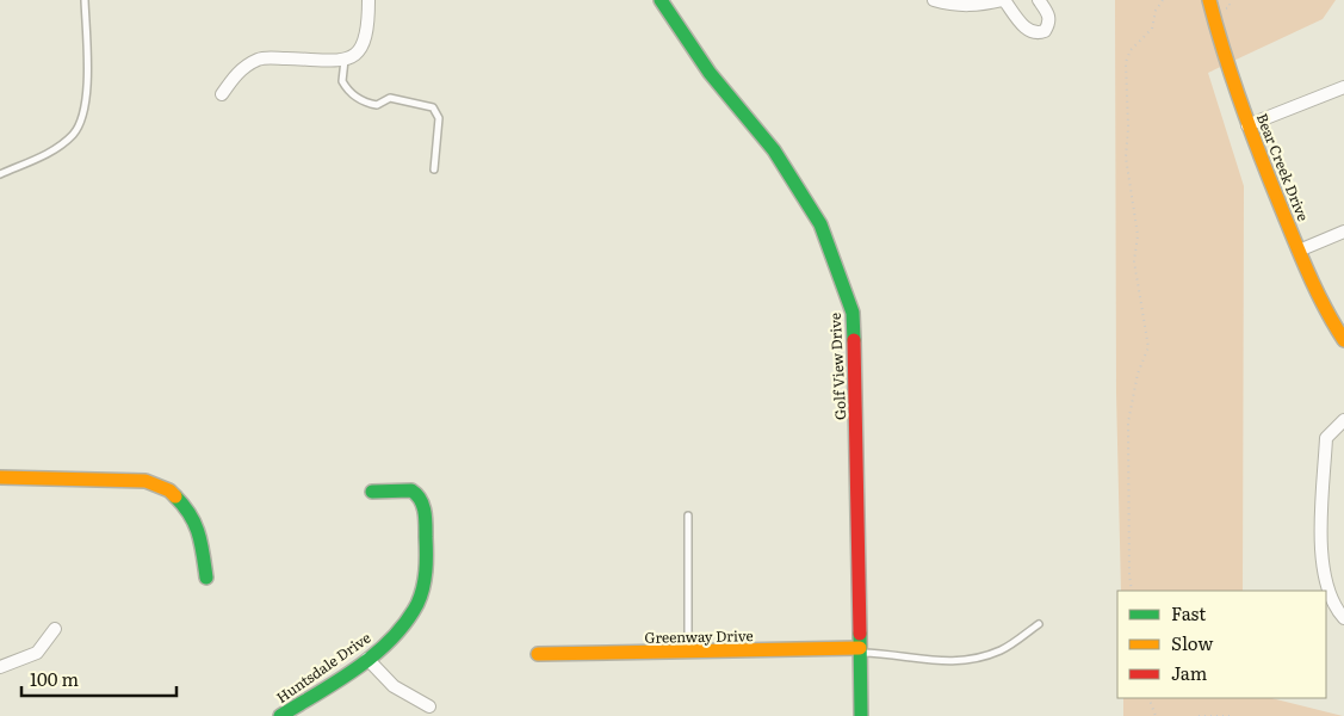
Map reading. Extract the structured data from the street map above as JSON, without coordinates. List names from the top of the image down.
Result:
{
  "streets": {
    "street": [
      "Bear Creek Drive",
      "Golf View Drive",
      "Greenway Drive",
      "Huntsdale Drive"
    ]
  },
  "crossings": [
    ["Golf View Drive", "Greenway Drive"]
  ],
  "legend": ["Fast", "Slow", "Jam"],
  "scale_bar": "100 m"
}
